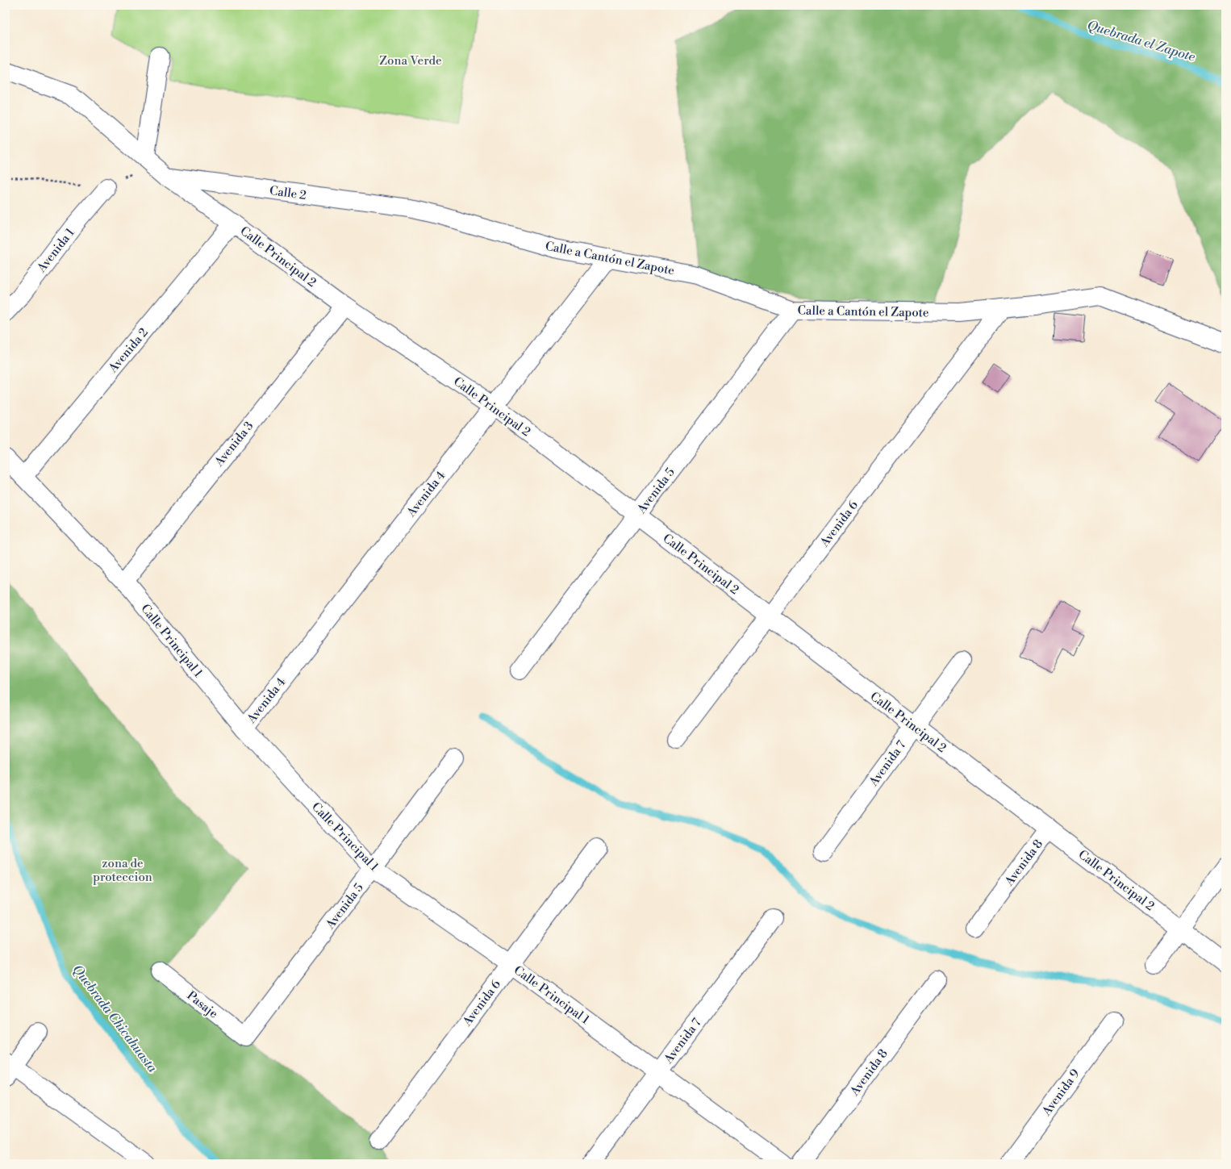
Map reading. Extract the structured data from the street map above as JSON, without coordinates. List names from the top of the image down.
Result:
{
  "streets": {
    "street": [
      "Calle 2",
      "Avenida 1",
      "Calle Principal 2",
      "Calle a Cantón el Zapote",
      "Avenida 2",
      "Avenida 3",
      "Avenida 5",
      "Avenida 4",
      "Avenida 6",
      "Calle Principal 1",
      "Avenida 7",
      "Avenida 8",
      "Pasaje",
      "Avenida 9"
    ]
  },
  "crossings": [
    ["Calle 2", "Calle Principal 2"],
    ["Calle 2", "Calle a Cantón el Zapote"],
    ["Calle Principal 2", "Avenida 2"],
    ["Calle Principal 2", "Avenida 3"],
    ["Calle Principal 2", "Avenida 5"],
    ["Calle Principal 2", "Avenida 4"],
    ["Calle Principal 2", "Avenida 6"],
    ["Calle Principal 2", "Avenida 7"],
    ["Calle Principal 2", "Avenida 8"],
    ["Calle a Cantón el Zapote", "Avenida 5"],
    ["Calle a Cantón el Zapote", "Avenida 4"],
    ["Calle a Cantón el Zapote", "Avenida 6"],
    ["Avenida 2", "Calle Principal 1"],
    ["Avenida 3", "Calle Principal 1"],
    ["Avenida 5", "Calle Principal 1"],
    ["Avenida 5", "Pasaje"],
    ["Avenida 4", "Calle Principal 1"],
    ["Avenida 6", "Calle Principal 1"],
    ["Calle Principal 1", "Avenida 7"]
  ],
  "water": ["Quebrada el Zapote", "Quebrada Chicahuasta"],
  "parks": ["Zona Verde", "zona de proteccion"]
}
